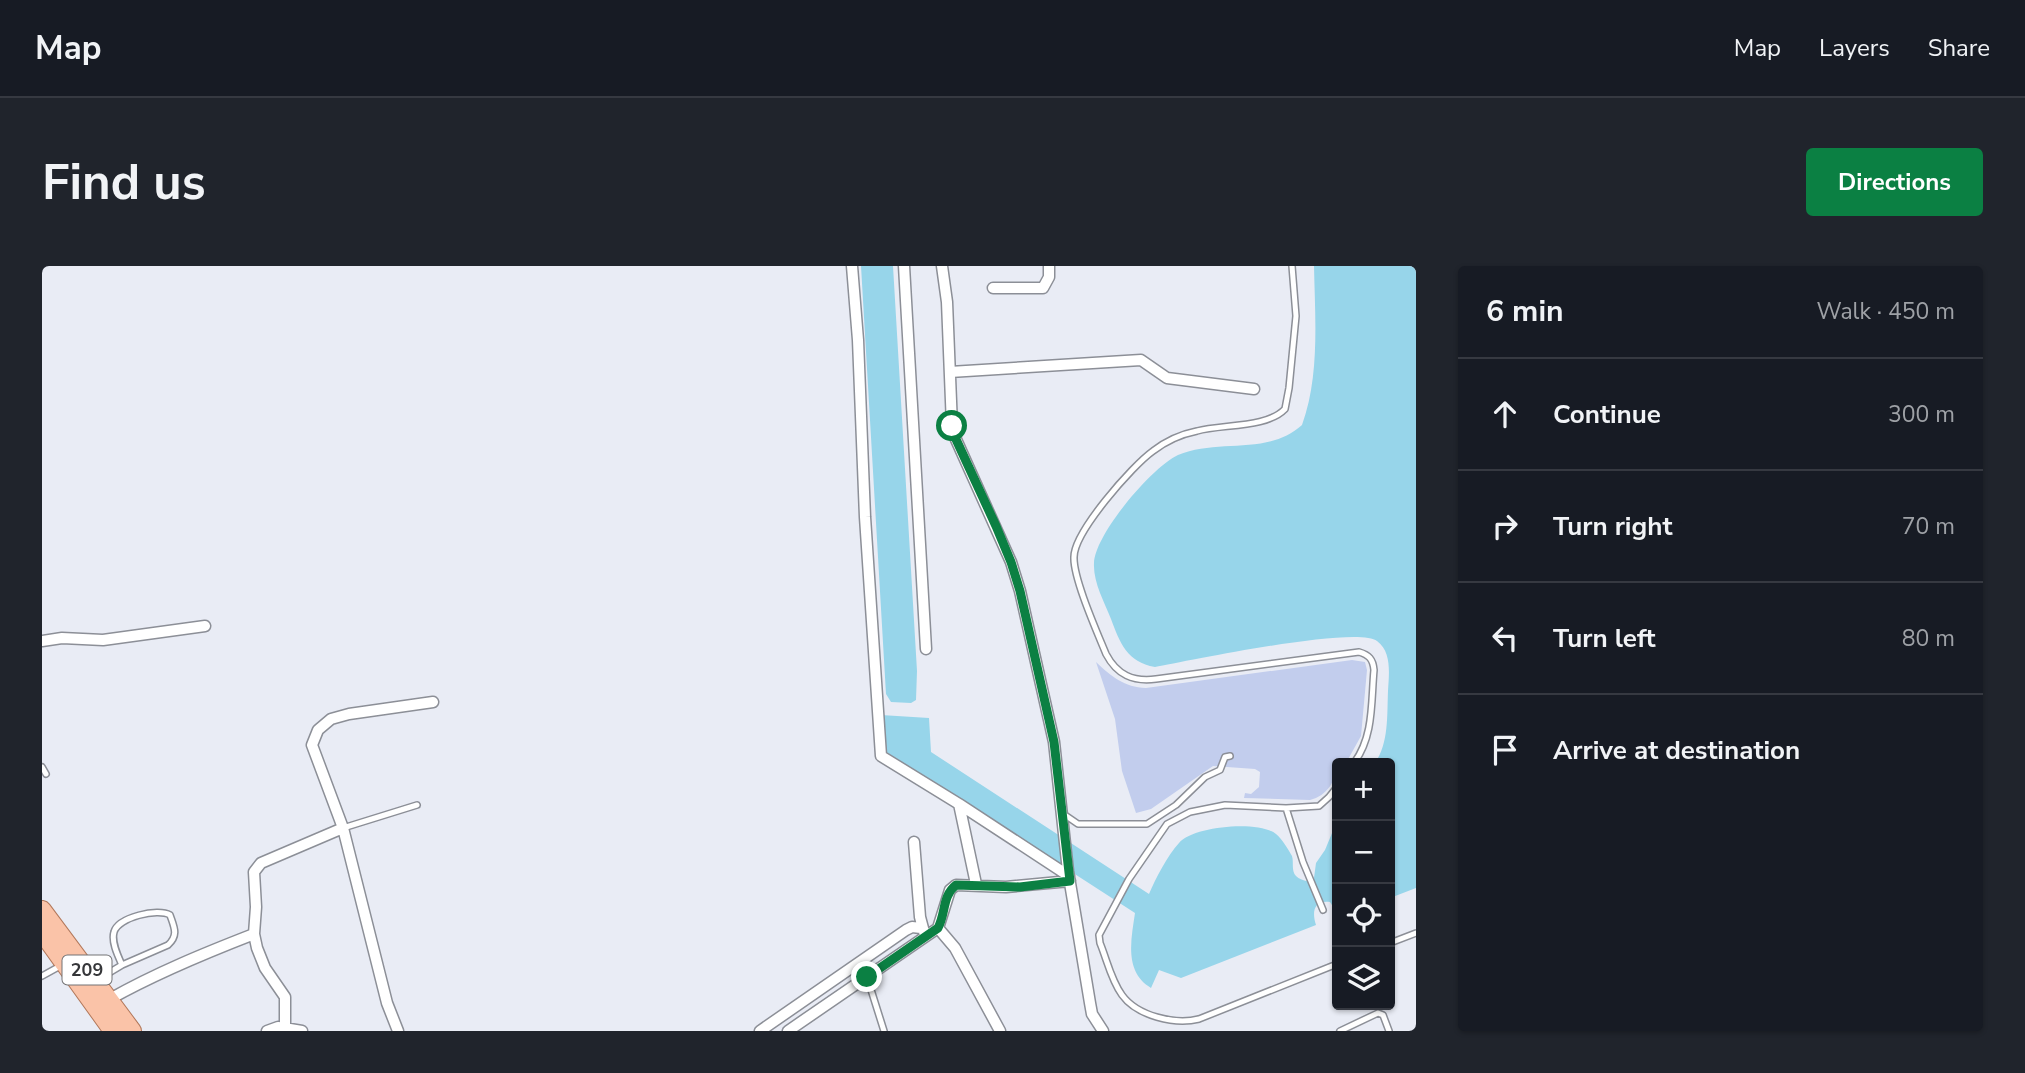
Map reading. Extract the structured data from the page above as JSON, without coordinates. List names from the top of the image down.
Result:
{
  "streets": {
    "main road": ["209"]
  },
  "page": {
    "header": "Map",
    "nav": ["Map", "Layers", "Share"],
    "buttons": "Directions",
    "title": "Find us",
    "heading": ["6 min", "Walk · 450 m"],
    "list": [
      ["Continue", "300 m"],
      ["Turn right", "70 m"],
      ["Turn left", "80 m"],
      "Arrive at destination"
    ],
    "map_buttons": ["+", "−"]
  }
}
